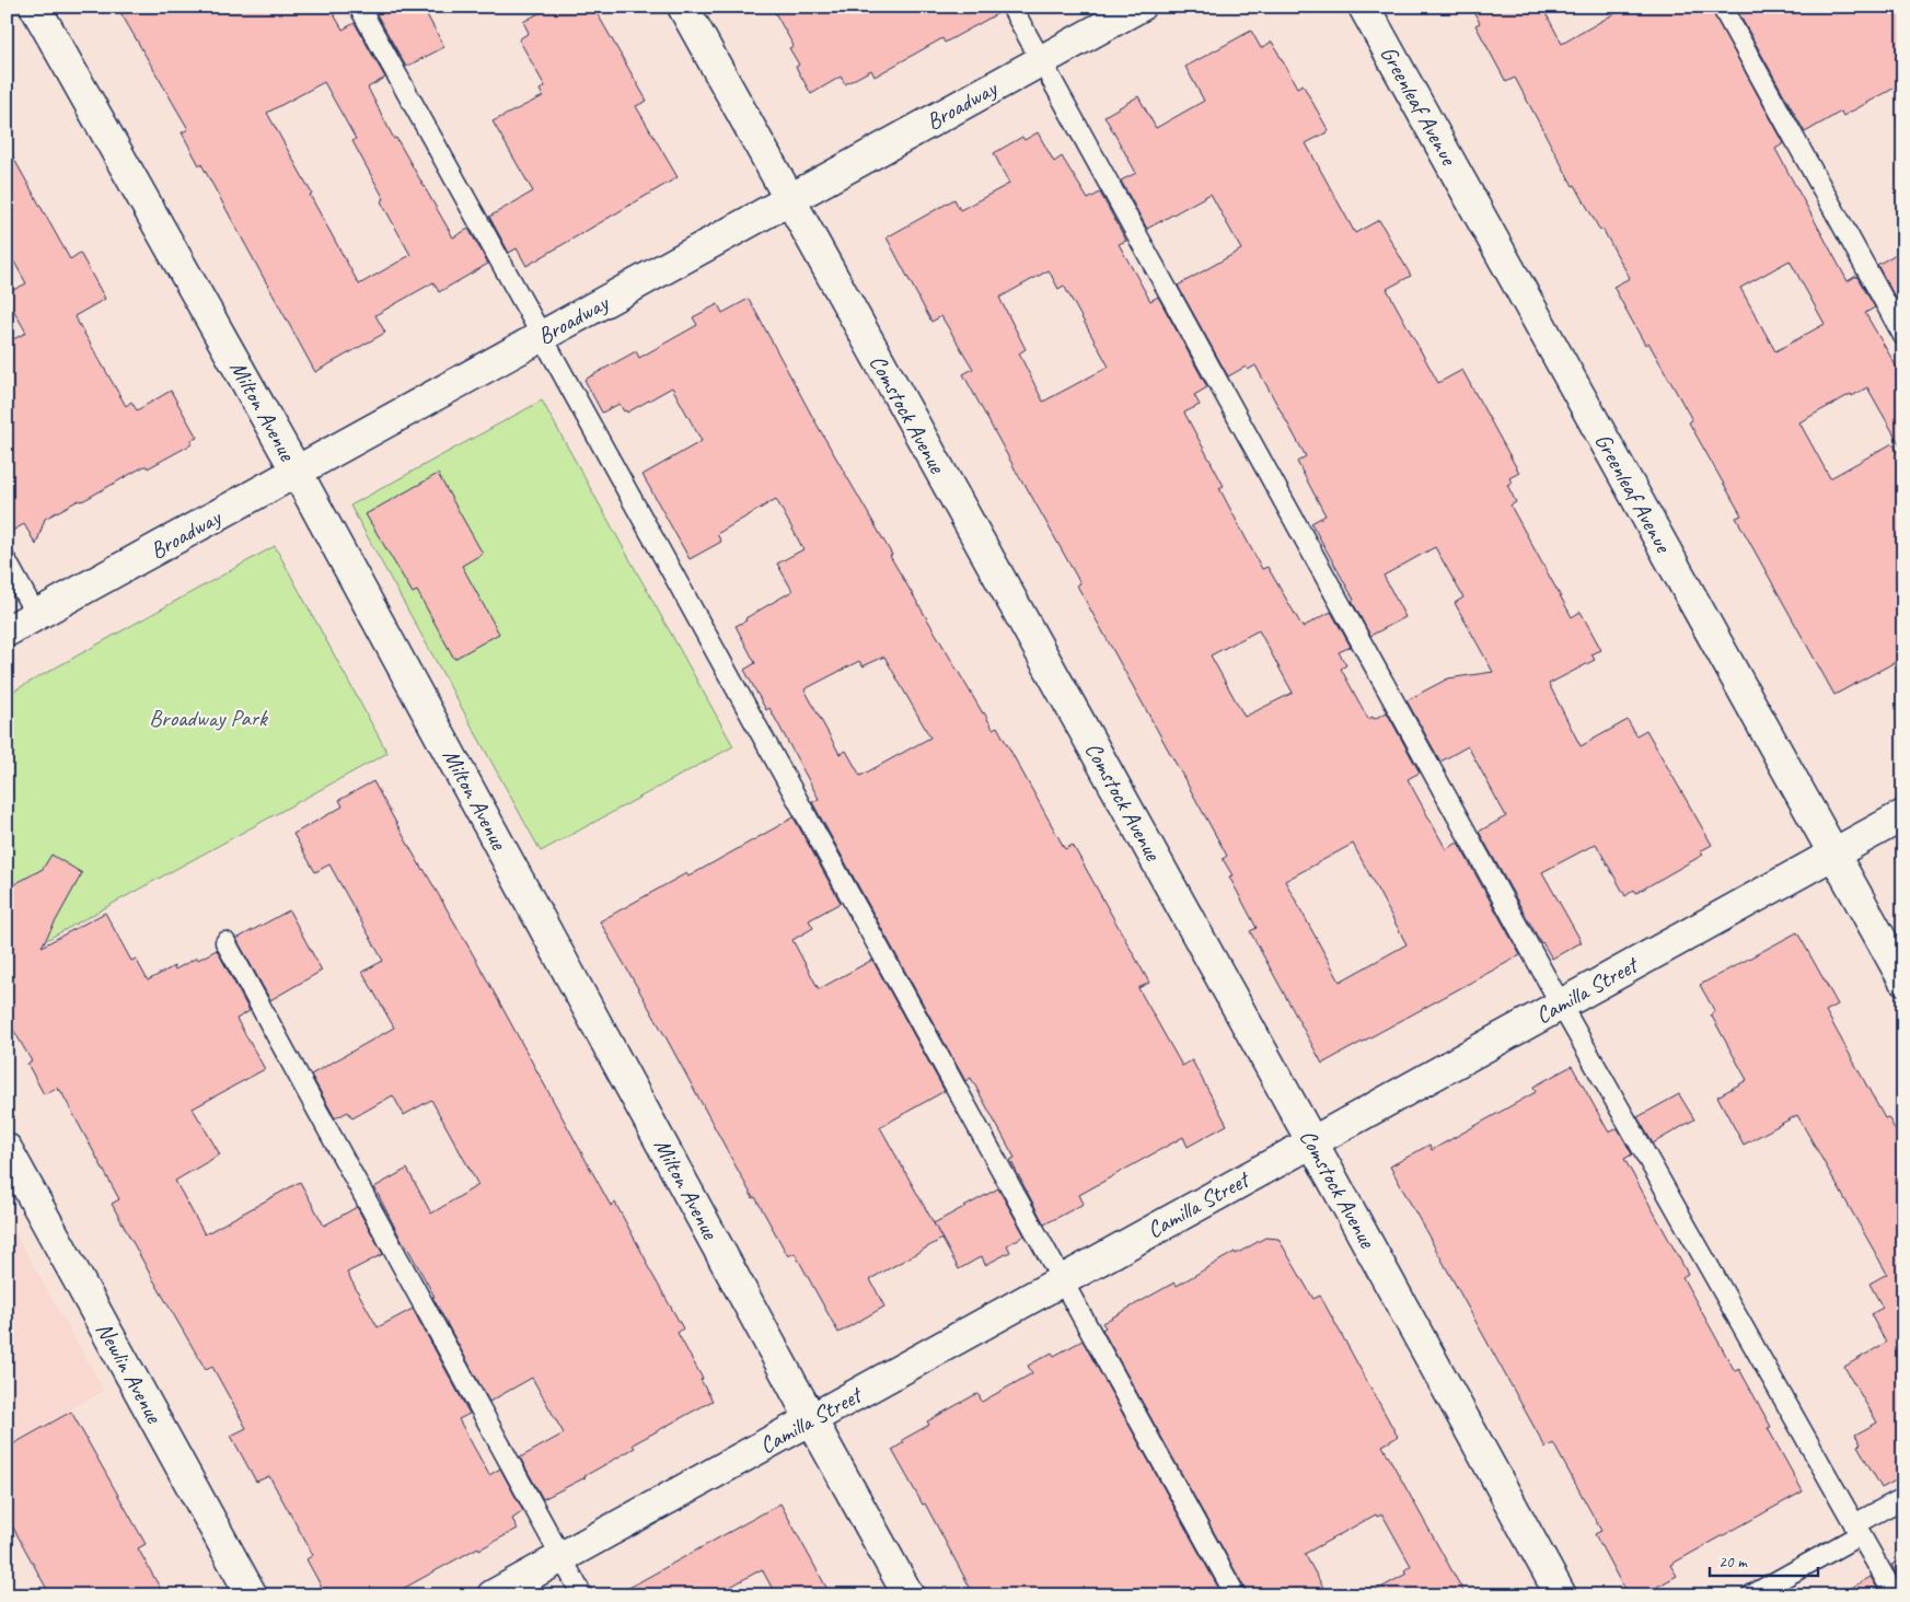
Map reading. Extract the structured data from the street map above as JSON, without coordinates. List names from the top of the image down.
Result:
{
  "streets": {
    "street": [
      "Broadway",
      "Greenleaf Avenue",
      "Milton Avenue",
      "Comstock Avenue",
      "Camilla Street",
      "Newlin Avenue"
    ]
  },
  "crossings": [
    ["Broadway", "Milton Avenue"],
    ["Broadway", "Comstock Avenue"],
    ["Greenleaf Avenue", "Camilla Street"],
    ["Milton Avenue", "Camilla Street"],
    ["Comstock Avenue", "Camilla Street"]
  ],
  "parks": ["Broadway Park"],
  "scale_bar": "20 m"
}
